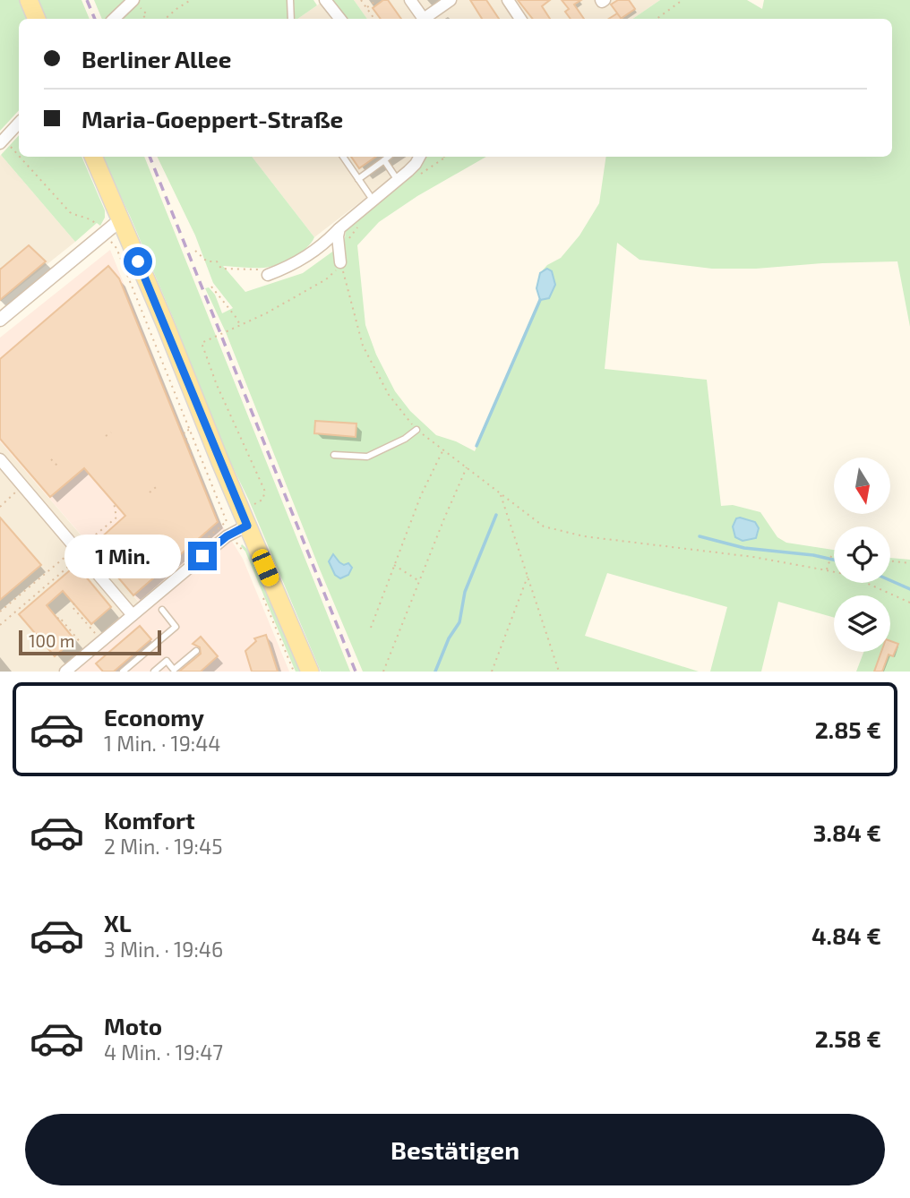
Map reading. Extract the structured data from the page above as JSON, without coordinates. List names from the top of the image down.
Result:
{
  "scale_bar": "100 m",
  "north": "bottom",
  "page": {
    "banner": ["Berliner Allee", "Maria-Goeppert-Straße"],
    "bubble": "1 Min.",
    "scale": "100 m",
    "list": [
      {
        "name": "Economy",
        "note": "1 Min. · 19:44",
        "value": "2.85 €"
      },
      {
        "name": "Komfort",
        "note": "2 Min. · 19:45",
        "value": "3.84 €"
      },
      {
        "name": "XL",
        "note": "3 Min. · 19:46",
        "value": "4.84 €"
      },
      {
        "name": "Moto",
        "note": "4 Min. · 19:47",
        "value": "2.58 €"
      }
    ],
    "buttons": "Bestätigen"
  }
}
